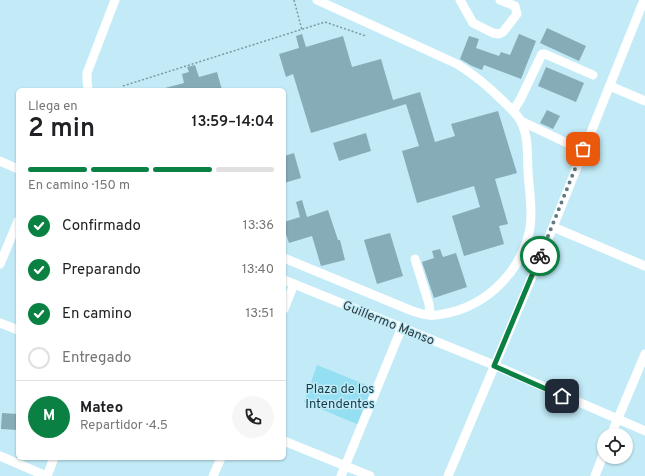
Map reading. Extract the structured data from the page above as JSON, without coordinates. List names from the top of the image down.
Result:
{
  "streets": {
    "street": ["Guillermo Manso"]
  },
  "parks": ["Plaza de los Intendentes"],
  "page": {
    "heading": ["2 min", "Llega en", "13:59–14:04"],
    "panel": ["Mateo", "Repartidor · 4.5"],
    "bar": "En camino · 150 m",
    "list": [
      ["Confirmado", "13:36"],
      ["Preparando", "13:40"],
      ["En camino", "13:51"],
      "Entregado"
    ],
    "round": "M"
  }
}
